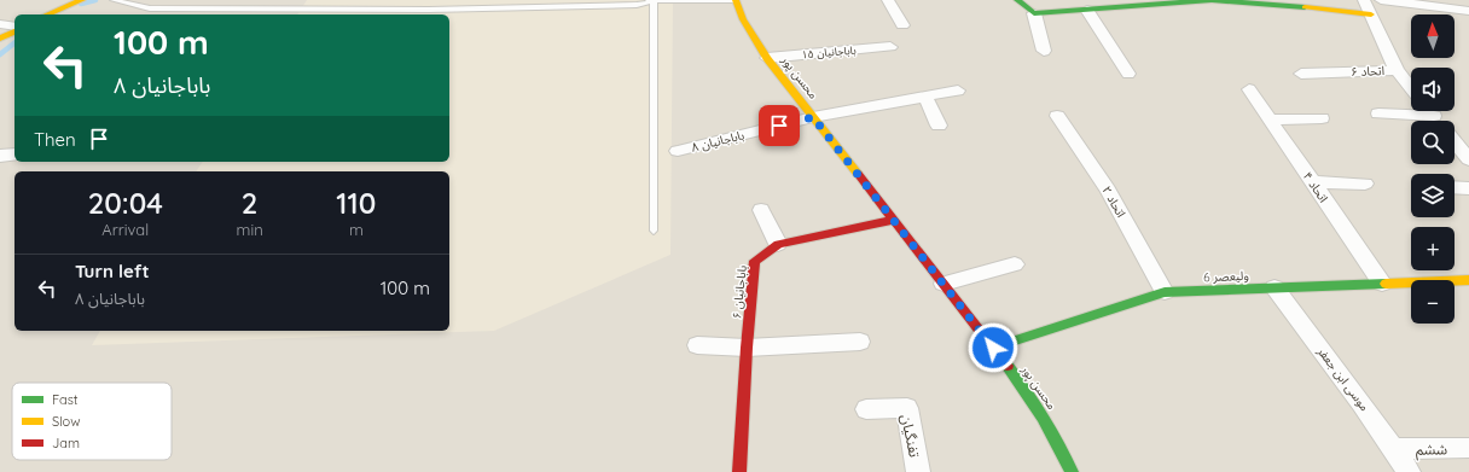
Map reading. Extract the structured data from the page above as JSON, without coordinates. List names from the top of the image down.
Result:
{
  "streets": {
    "street": [
      "باباجانیان ۱۵",
      "اتحاد ۶",
      "محسن پور",
      "باباجانیان ۸",
      "اتحاد ۴",
      "اتحاد ۲",
      "ولیعصر 6",
      "باباجانیان ۶",
      "موسی ابن جعفر",
      "تفنگیان",
      "ششم"
    ]
  },
  "crossings": [
    ["باباجانیان ۱۵", "محسن پور"],
    ["محسن پور", "باباجانیان ۸"],
    ["محسن پور", "ولیعصر 6"],
    ["محسن پور", "باباجانیان ۶"],
    ["اتحاد ۴", "ولیعصر 6"],
    ["اتحاد ۲", "ولیعصر 6"],
    ["ولیعصر 6", "موسی ابن جعفر"],
    ["موسی ابن جعفر", "ششم"]
  ],
  "legend": ["Fast", "Slow", "Jam"],
  "north": "top",
  "page": {
    "map_buttons": ["+", "−"],
    "turn": ["100 m", "باباجانیان ۸"],
    "then": "Then",
    "eta": [
      "20:04",
      "Arrival",
      "2",
      "min",
      "110",
      "m"
    ],
    "list": [
      {
        "name": "Turn left",
        "note": "باباجانیان ۸",
        "value": "100 m"
      }
    ]
  }
}
